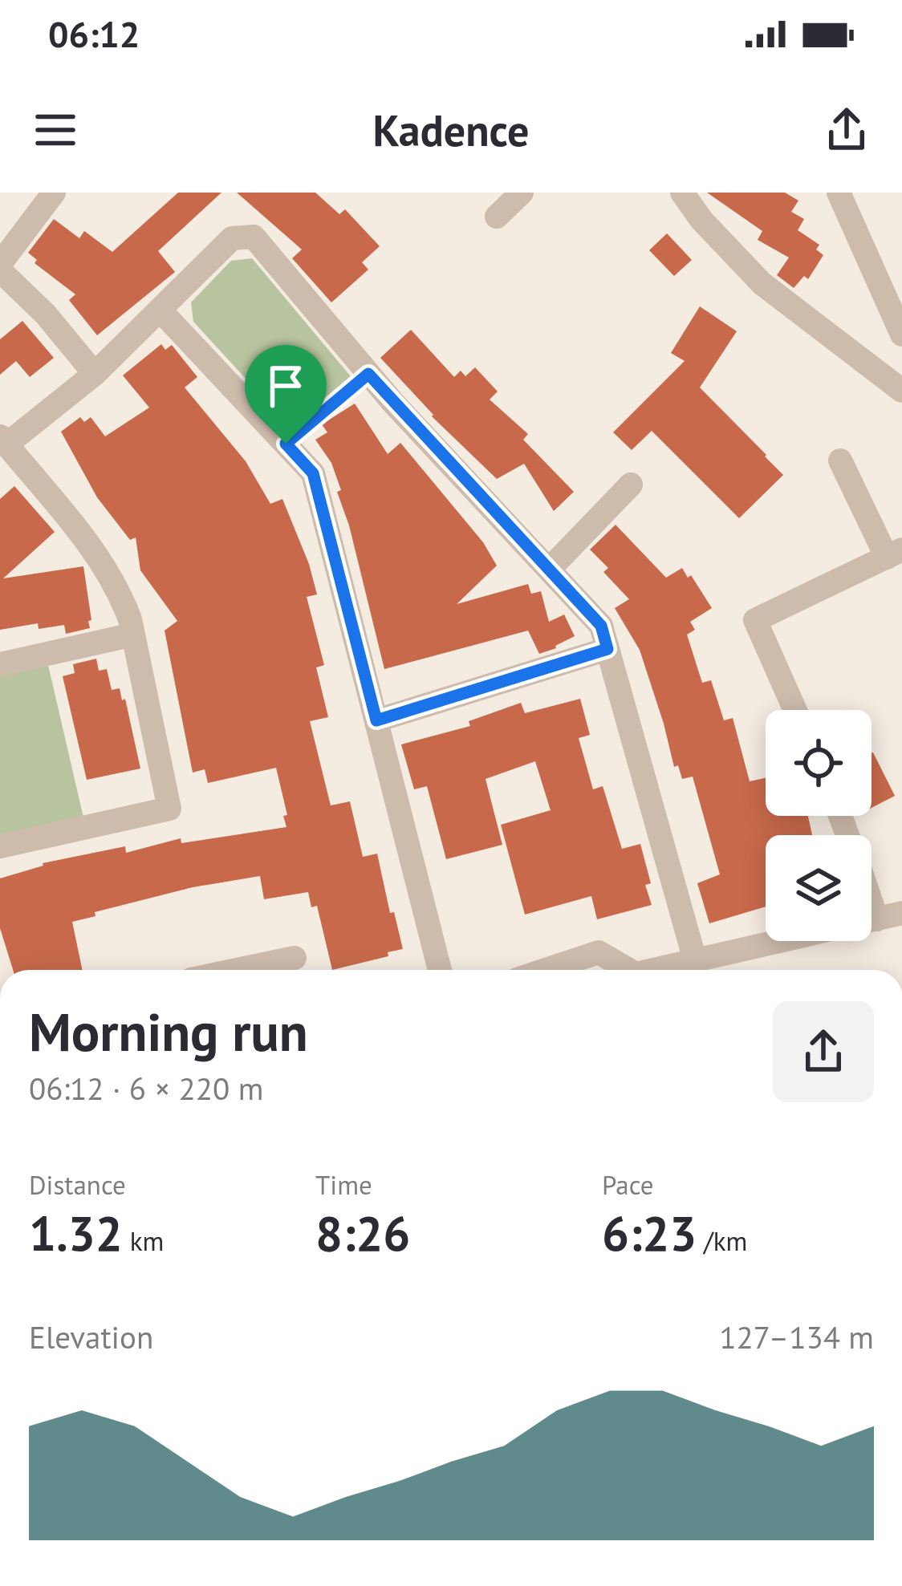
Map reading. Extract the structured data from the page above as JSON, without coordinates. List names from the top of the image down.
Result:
{
  "page": {
    "status": "06:12",
    "header": "Kadence",
    "heading": ["Morning run", "06:12 · 6 × 220 m"],
    "stats": [
      ["Distance", "1.32 km"],
      ["Time", "8:26"],
      ["Pace", "6:23 /km"]
    ],
    "chart": ["Elevation", "127–134 m"]
  }
}
